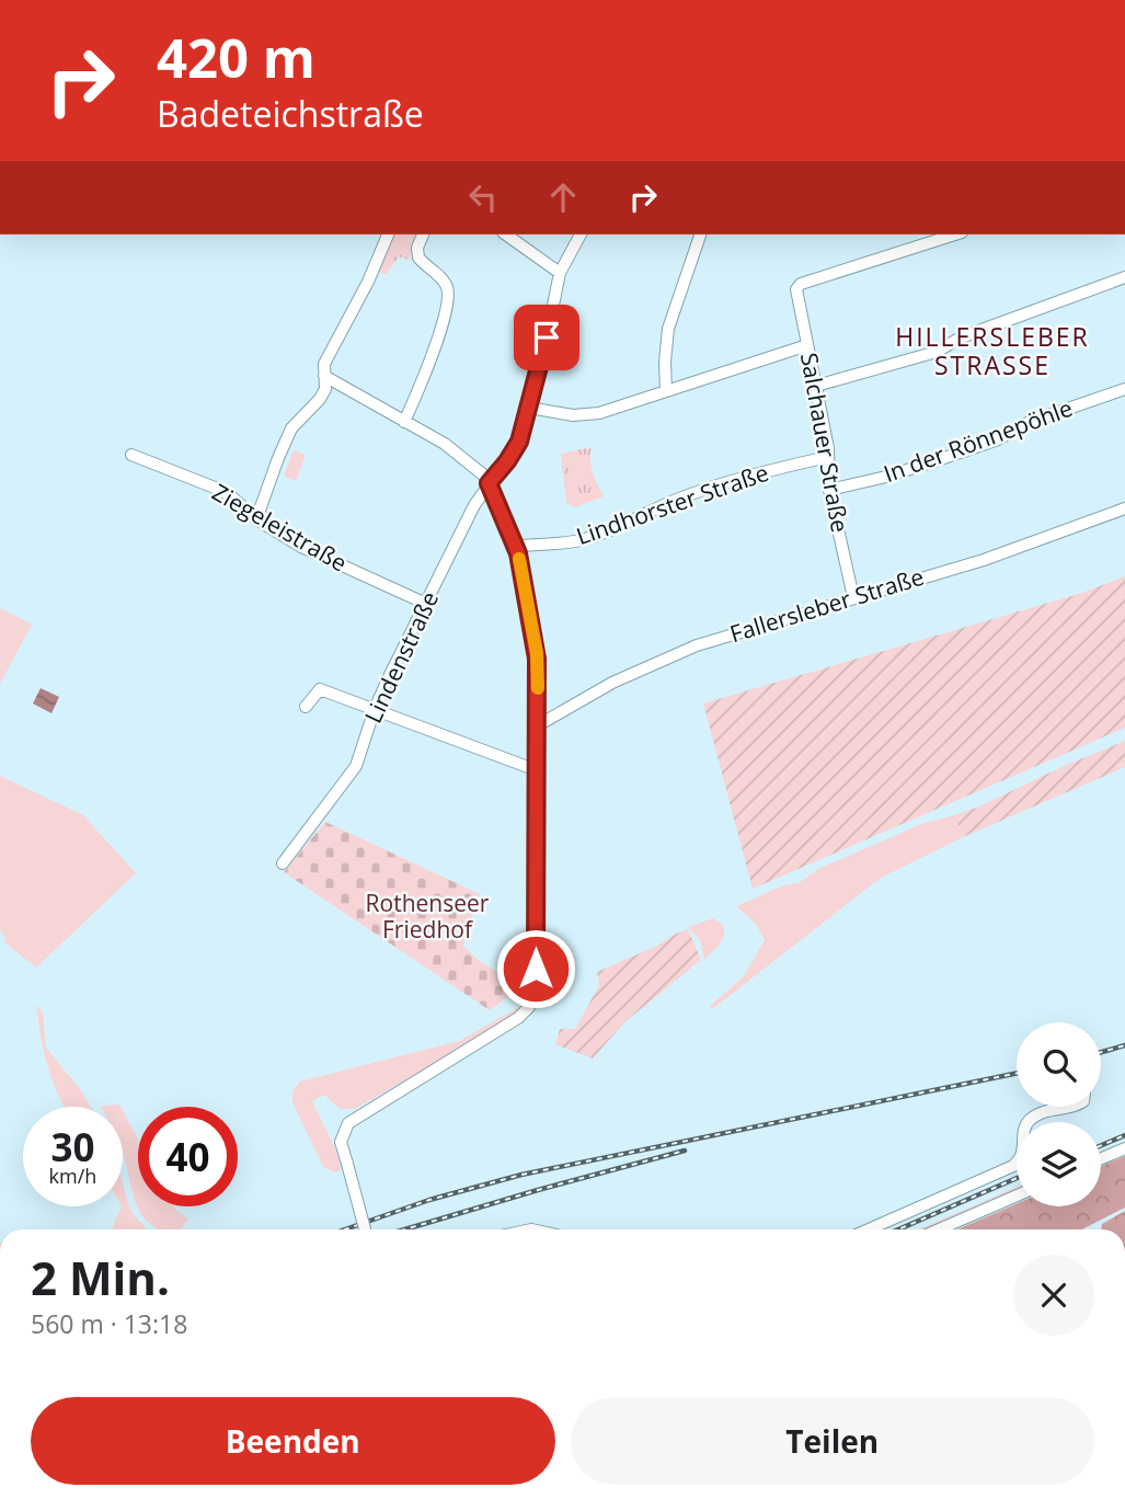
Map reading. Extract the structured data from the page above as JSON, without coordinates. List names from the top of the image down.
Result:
{
  "streets": {
    "street": [
      "In der Rönnepöhle",
      "Salchauer Straße",
      "Lindhorster Straße",
      "Ziegeleistraße",
      "Fallersleber Straße",
      "Lindenstraße"
    ]
  },
  "crossings": [
    ["In der Rönnepöhle", "Salchauer Straße"],
    ["Salchauer Straße", "Lindhorster Straße"],
    ["Salchauer Straße", "Fallersleber Straße"],
    ["Ziegeleistraße", "Lindenstraße"]
  ],
  "districts": ["HILLERSLEBER STRASSE"],
  "parks": ["Rothenseer Friedhof"],
  "page": {
    "turn": ["420 m", "Badeteichstraße"],
    "speed": "30 km/h",
    "limit": "40",
    "heading": ["2 Min.", "560 m · 13:18"],
    "buttons": ["Beenden", "Teilen"]
  }
}
